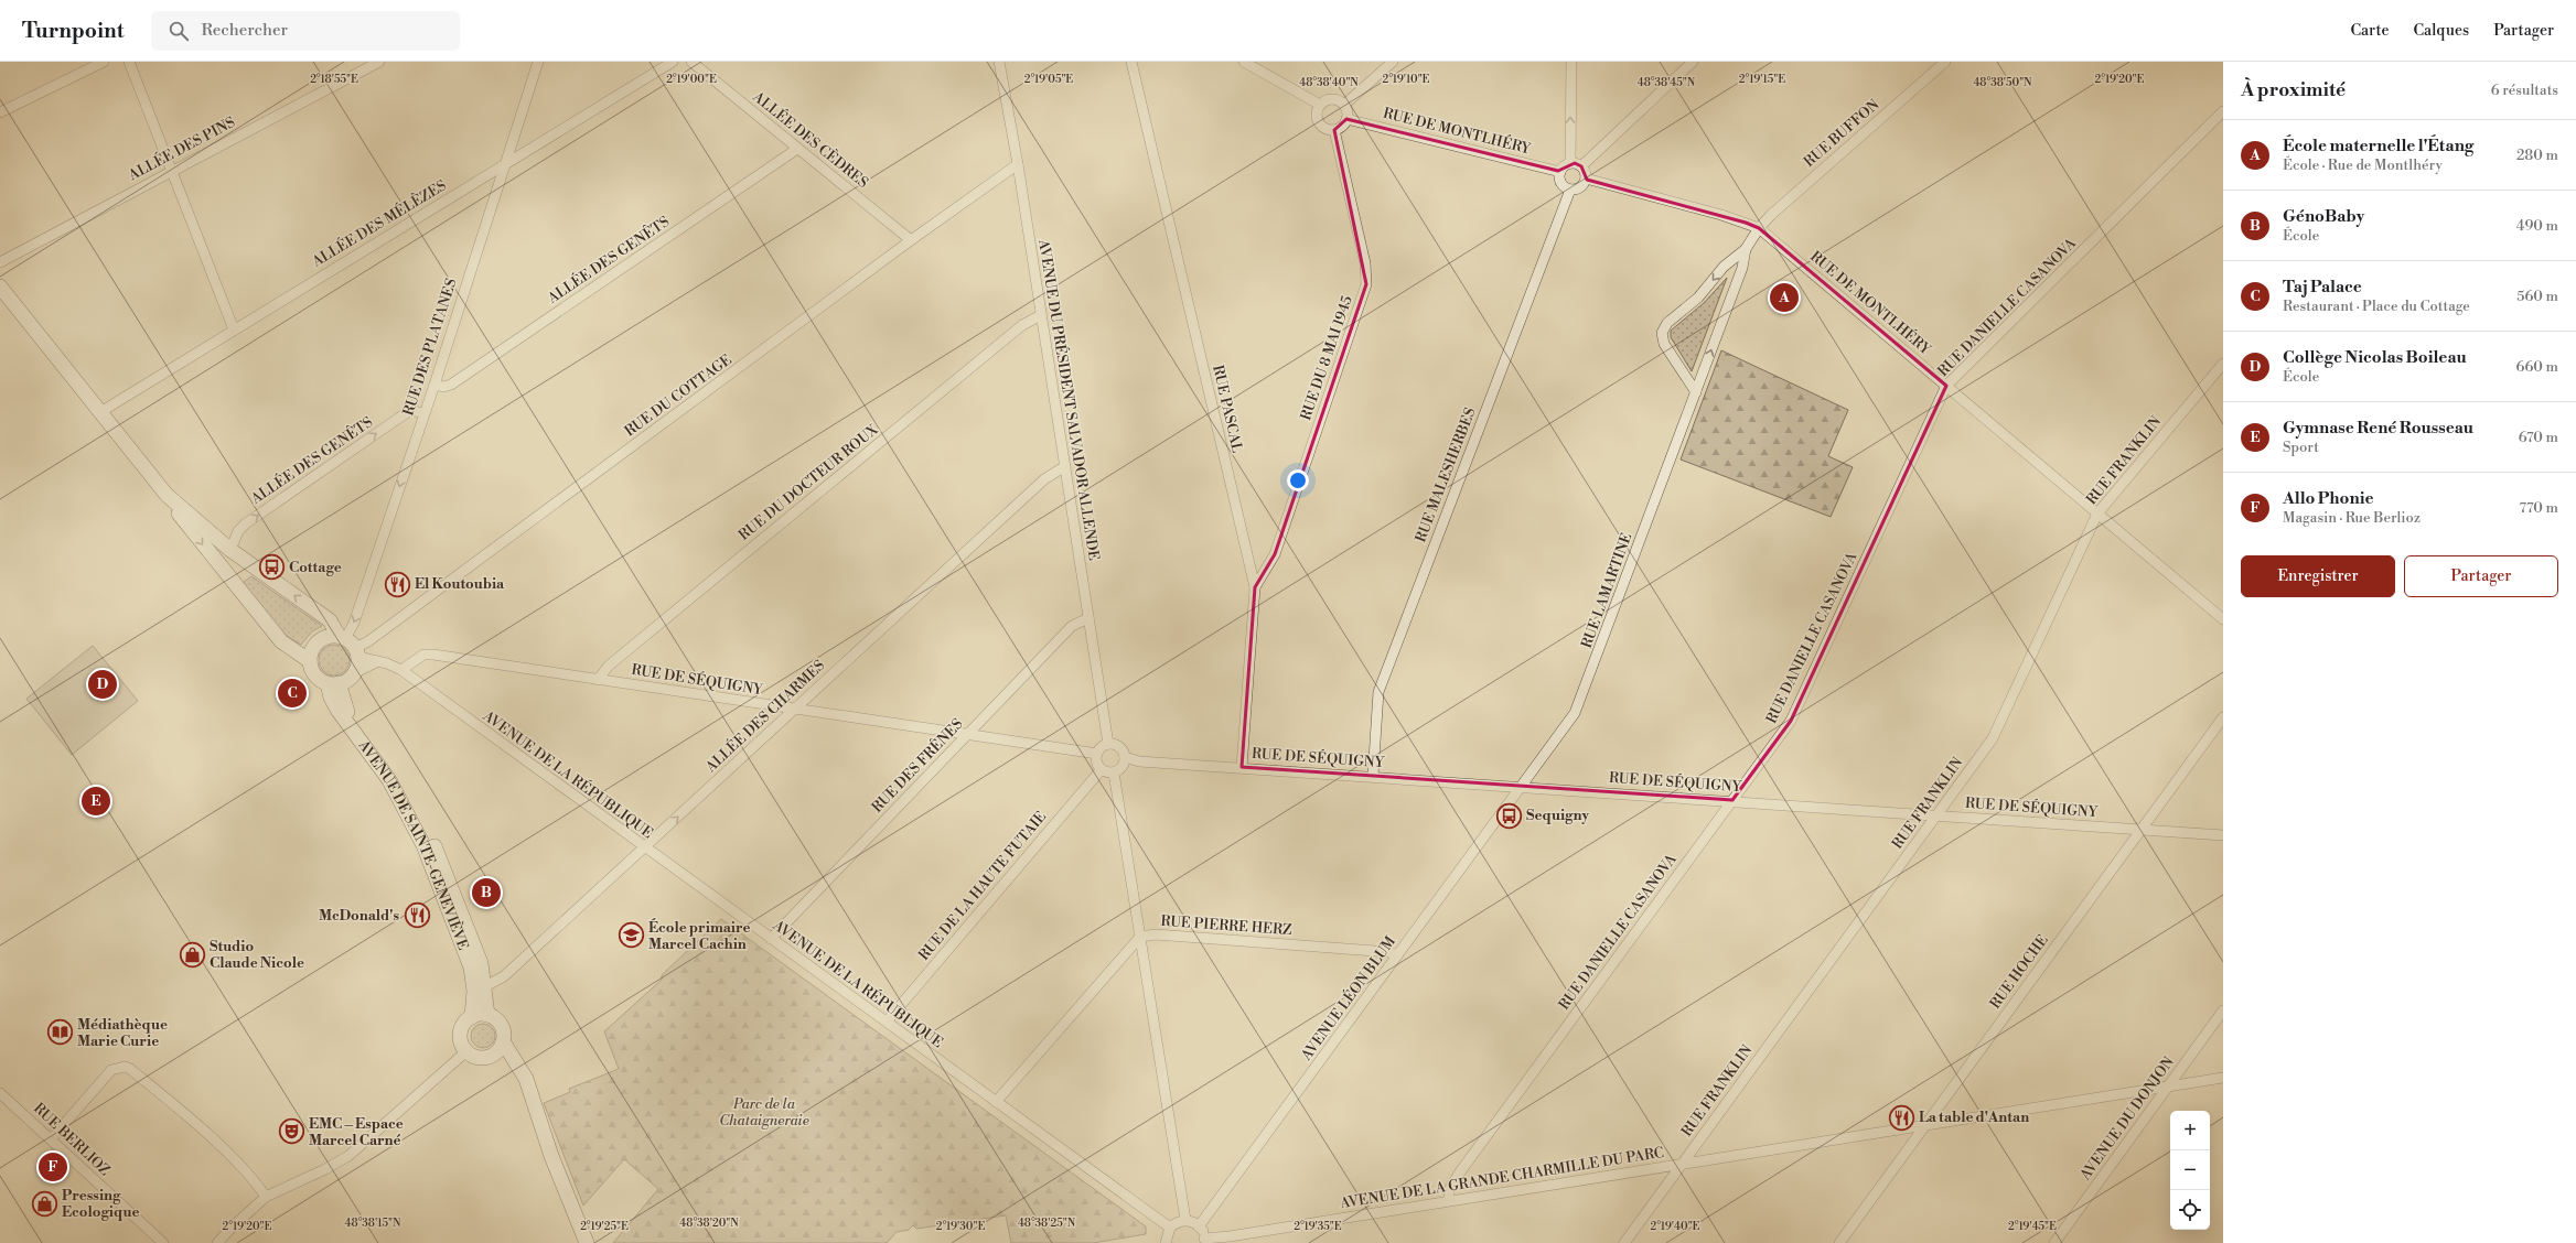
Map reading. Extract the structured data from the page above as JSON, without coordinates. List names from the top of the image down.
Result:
{
  "streets": {
    "main road": ["AVENUE DE SAINTE-GENEVIÈVE"],
    "street": [
      "RUE DE MONTLHÉRY",
      "RUE BUFFON",
      "ALLÉE DES CÈDRES",
      "ALLÉE DES PINS",
      "ALLÉE DES MÉLÈZES",
      "ALLÉE DES GENÊTS",
      "RUE DANIELLE CASANOVA",
      "RUE DES PLATANES",
      "RUE DU 8 MAI 1945",
      "RUE DU COTTAGE",
      "AVENUE DU PRÉSIDENT SALVADOR ALLENDE",
      "RUE PASCAL",
      "RUE FRANKLIN",
      "RUE MALESHERBES",
      "RUE DU DOCTEUR ROUX",
      "RUE LAMARTINE",
      "RUE DE SÉQUIGNY",
      "ALLÉE DES CHARMES",
      "RUE DES FRÊNES",
      "AVENUE DE LA RÉPUBLIQUE",
      "RUE DE LA HAUTE FUTAIE",
      "RUE PIERRE HERZ",
      "RUE HOCHE",
      "AVENUE LÉON BLUM",
      "AVENUE DU DONJON",
      "RUE BERLIOZ",
      "AVENUE DE LA GRANDE CHARMILLE DU PARC"
    ]
  },
  "crossings": [
    ["RUE DE MONTLHÉRY", "RUE BUFFON"],
    ["RUE DE MONTLHÉRY", "RUE DANIELLE CASANOVA"],
    ["RUE DE MONTLHÉRY", "RUE DU 8 MAI 1945"],
    ["RUE DE MONTLHÉRY", "RUE FRANKLIN"],
    ["RUE DE MONTLHÉRY", "RUE MALESHERBES"],
    ["RUE DE MONTLHÉRY", "RUE LAMARTINE"],
    ["RUE BUFFON", "RUE LAMARTINE"],
    ["ALLÉE DES CÈDRES", "ALLÉE DES GENÊTS"],
    ["ALLÉE DES CÈDRES", "RUE DU COTTAGE"],
    ["ALLÉE DES MÉLÈZES", "RUE DES PLATANES"],
    ["ALLÉE DES GENÊTS", "RUE DES PLATANES"],
    ["RUE DANIELLE CASANOVA", "RUE DE SÉQUIGNY"],
    ["RUE DANIELLE CASANOVA", "AVENUE DE LA GRANDE CHARMILLE DU PARC"],
    ["RUE DES PLATANES", "RUE DU COTTAGE"],
    ["RUE DES PLATANES", "AVENUE DE LA RÉPUBLIQUE"],
    ["RUE DES PLATANES", "AVENUE DE SAINTE-GENEVIÈVE"],
    ["RUE DU 8 MAI 1945", "RUE PASCAL"],
    ["RUE DU COTTAGE", "AVENUE DU PRÉSIDENT SALVADOR ALLENDE"],
    ["RUE DU COTTAGE", "AVENUE DE LA RÉPUBLIQUE"],
    ["RUE DU COTTAGE", "AVENUE DE SAINTE-GENEVIÈVE"],
    ["AVENUE DU PRÉSIDENT SALVADOR ALLENDE", "RUE DU DOCTEUR ROUX"],
    ["AVENUE DU PRÉSIDENT SALVADOR ALLENDE", "RUE DE SÉQUIGNY"],
    ["AVENUE DU PRÉSIDENT SALVADOR ALLENDE", "ALLÉE DES CHARMES"],
    ["AVENUE DU PRÉSIDENT SALVADOR ALLENDE", "RUE DES FRÊNES"],
    ["AVENUE DU PRÉSIDENT SALVADOR ALLENDE", "RUE DE LA HAUTE FUTAIE"],
    ["RUE PASCAL", "RUE DE SÉQUIGNY"],
    ["RUE FRANKLIN", "RUE DE SÉQUIGNY"],
    ["RUE FRANKLIN", "AVENUE DE LA GRANDE CHARMILLE DU PARC"],
    ["RUE MALESHERBES", "RUE DE SÉQUIGNY"],
    ["RUE DU DOCTEUR ROUX", "RUE DE SÉQUIGNY"],
    ["RUE LAMARTINE", "RUE DE SÉQUIGNY"],
    ["RUE LAMARTINE", "AVENUE LÉON BLUM"],
    ["RUE DE SÉQUIGNY", "ALLÉE DES CHARMES"],
    ["RUE DE SÉQUIGNY", "RUE DES FRÊNES"],
    ["RUE DE SÉQUIGNY", "AVENUE DE LA RÉPUBLIQUE"],
    ["RUE DE SÉQUIGNY", "RUE DE LA HAUTE FUTAIE"],
    ["RUE DE SÉQUIGNY", "RUE HOCHE"],
    ["RUE DE SÉQUIGNY", "AVENUE LÉON BLUM"],
    ["ALLÉE DES CHARMES", "AVENUE DE LA RÉPUBLIQUE"],
    ["RUE DES FRÊNES", "AVENUE DE LA RÉPUBLIQUE"],
    ["AVENUE DE LA RÉPUBLIQUE", "AVENUE DE SAINTE-GENEVIÈVE"],
    ["AVENUE DE LA RÉPUBLIQUE", "RUE DE LA HAUTE FUTAIE"],
    ["AVENUE DE LA RÉPUBLIQUE", "RUE PIERRE HERZ"],
    ["RUE PIERRE HERZ", "AVENUE LÉON BLUM"],
    ["RUE HOCHE", "AVENUE DE LA GRANDE CHARMILLE DU PARC"],
    ["AVENUE DU DONJON", "AVENUE DE LA GRANDE CHARMILLE DU PARC"]
  ],
  "one_way": ["RUE DES PLATANES"],
  "parks": ["Parc de la Chataigneraie"],
  "places": {
    "bus stop": ["Cottage", "Sequigny"],
    "restaurant": ["El Koutoubia", "McDonald's", "La table d'Antan"],
    "school or university": ["École primaire Marcel Cachin"],
    "shop": ["Studio Claude Nicole", "Pressing Ecologique"],
    "library": ["Médiathèque Marie Curie"],
    "theatre": ["EMC – Espace Marcel Carné"]
  },
  "page": {
    "header": "Turnpoint",
    "search": "Rechercher",
    "nav": ["Carte", "Calques", "Partager"],
    "heading": ["À proximité", "6 résultats"],
    "list": [
      {
        "mark": "A",
        "name": "École maternelle l'Étang",
        "note": "École · Rue de Montlhéry",
        "value": "280 m"
      },
      {
        "mark": "B",
        "name": "GénoBaby",
        "note": "École",
        "value": "490 m"
      },
      {
        "mark": "C",
        "name": "Taj Palace",
        "note": "Restaurant · Place du Cottage",
        "value": "560 m"
      },
      {
        "mark": "D",
        "name": "Collège Nicolas Boileau",
        "note": "École",
        "value": "660 m"
      },
      {
        "mark": "E",
        "name": "Gymnase René Rousseau",
        "note": "Sport",
        "value": "670 m"
      },
      {
        "mark": "F",
        "name": "Allo Phonie",
        "note": "Magasin · Rue Berlioz",
        "value": "770 m"
      }
    ],
    "pins": [
      "A",
      "D",
      "C",
      "E",
      "B",
      "F"
    ],
    "buttons": ["Enregistrer", "Partager"],
    "map_buttons": ["+", "−"]
  },
  "coordinates": [
    "2°18'55\"E",
    "2°19'00\"E",
    "2°19'05\"E",
    "2°19'10\"E",
    "2°19'15\"E",
    "2°19'20\"E",
    "48°38'40\"N",
    "48°38'45\"N",
    "48°38'50\"N",
    "48°38'15\"N",
    "48°38'20\"N",
    "48°38'25\"N",
    "2°19'25\"E",
    "2°19'30\"E",
    "2°19'35\"E",
    "2°19'40\"E",
    "2°19'45\"E"
  ]
}
